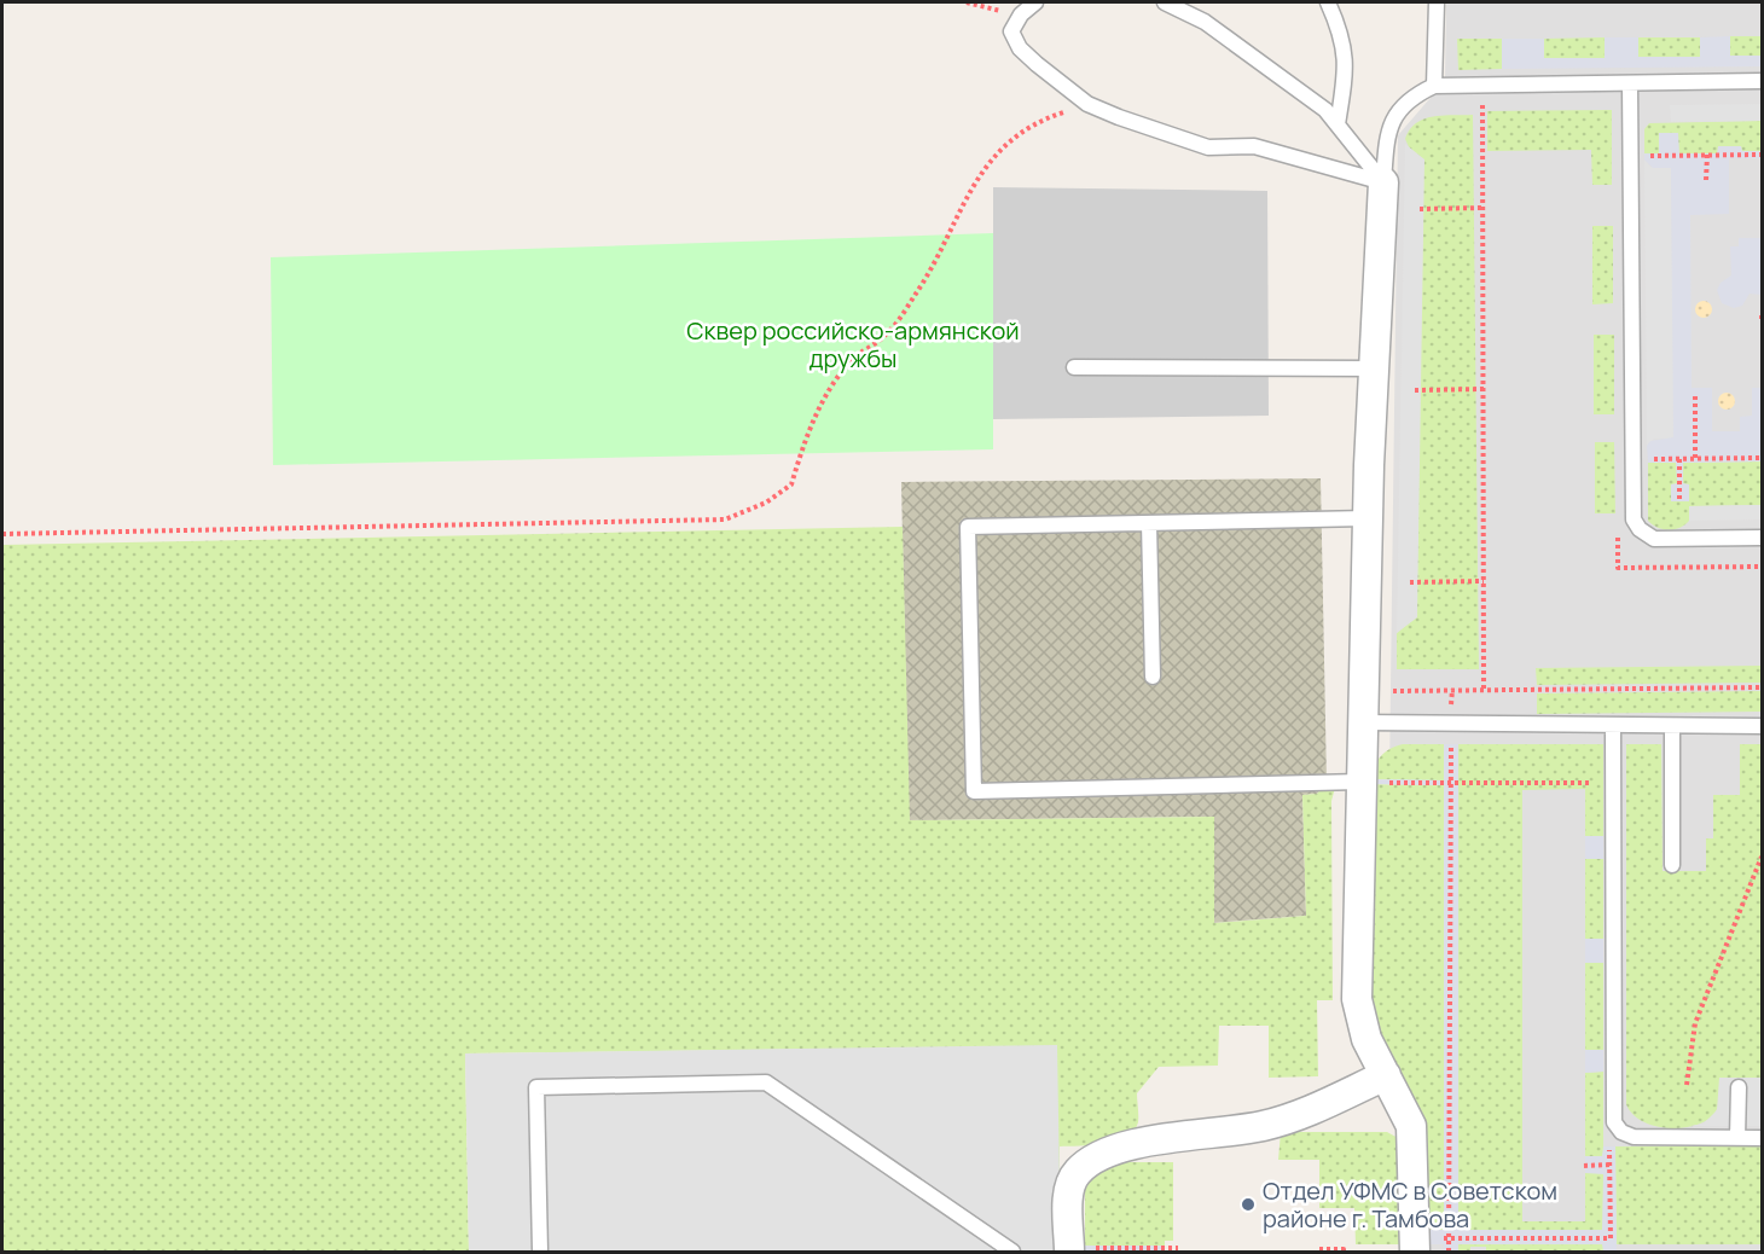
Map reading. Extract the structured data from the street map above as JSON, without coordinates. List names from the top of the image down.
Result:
{
  "parks": ["Сквер российско-армянской дружбы"],
  "places": ["Отдел УФМС в Советском районе г. Тамбова"]
}
